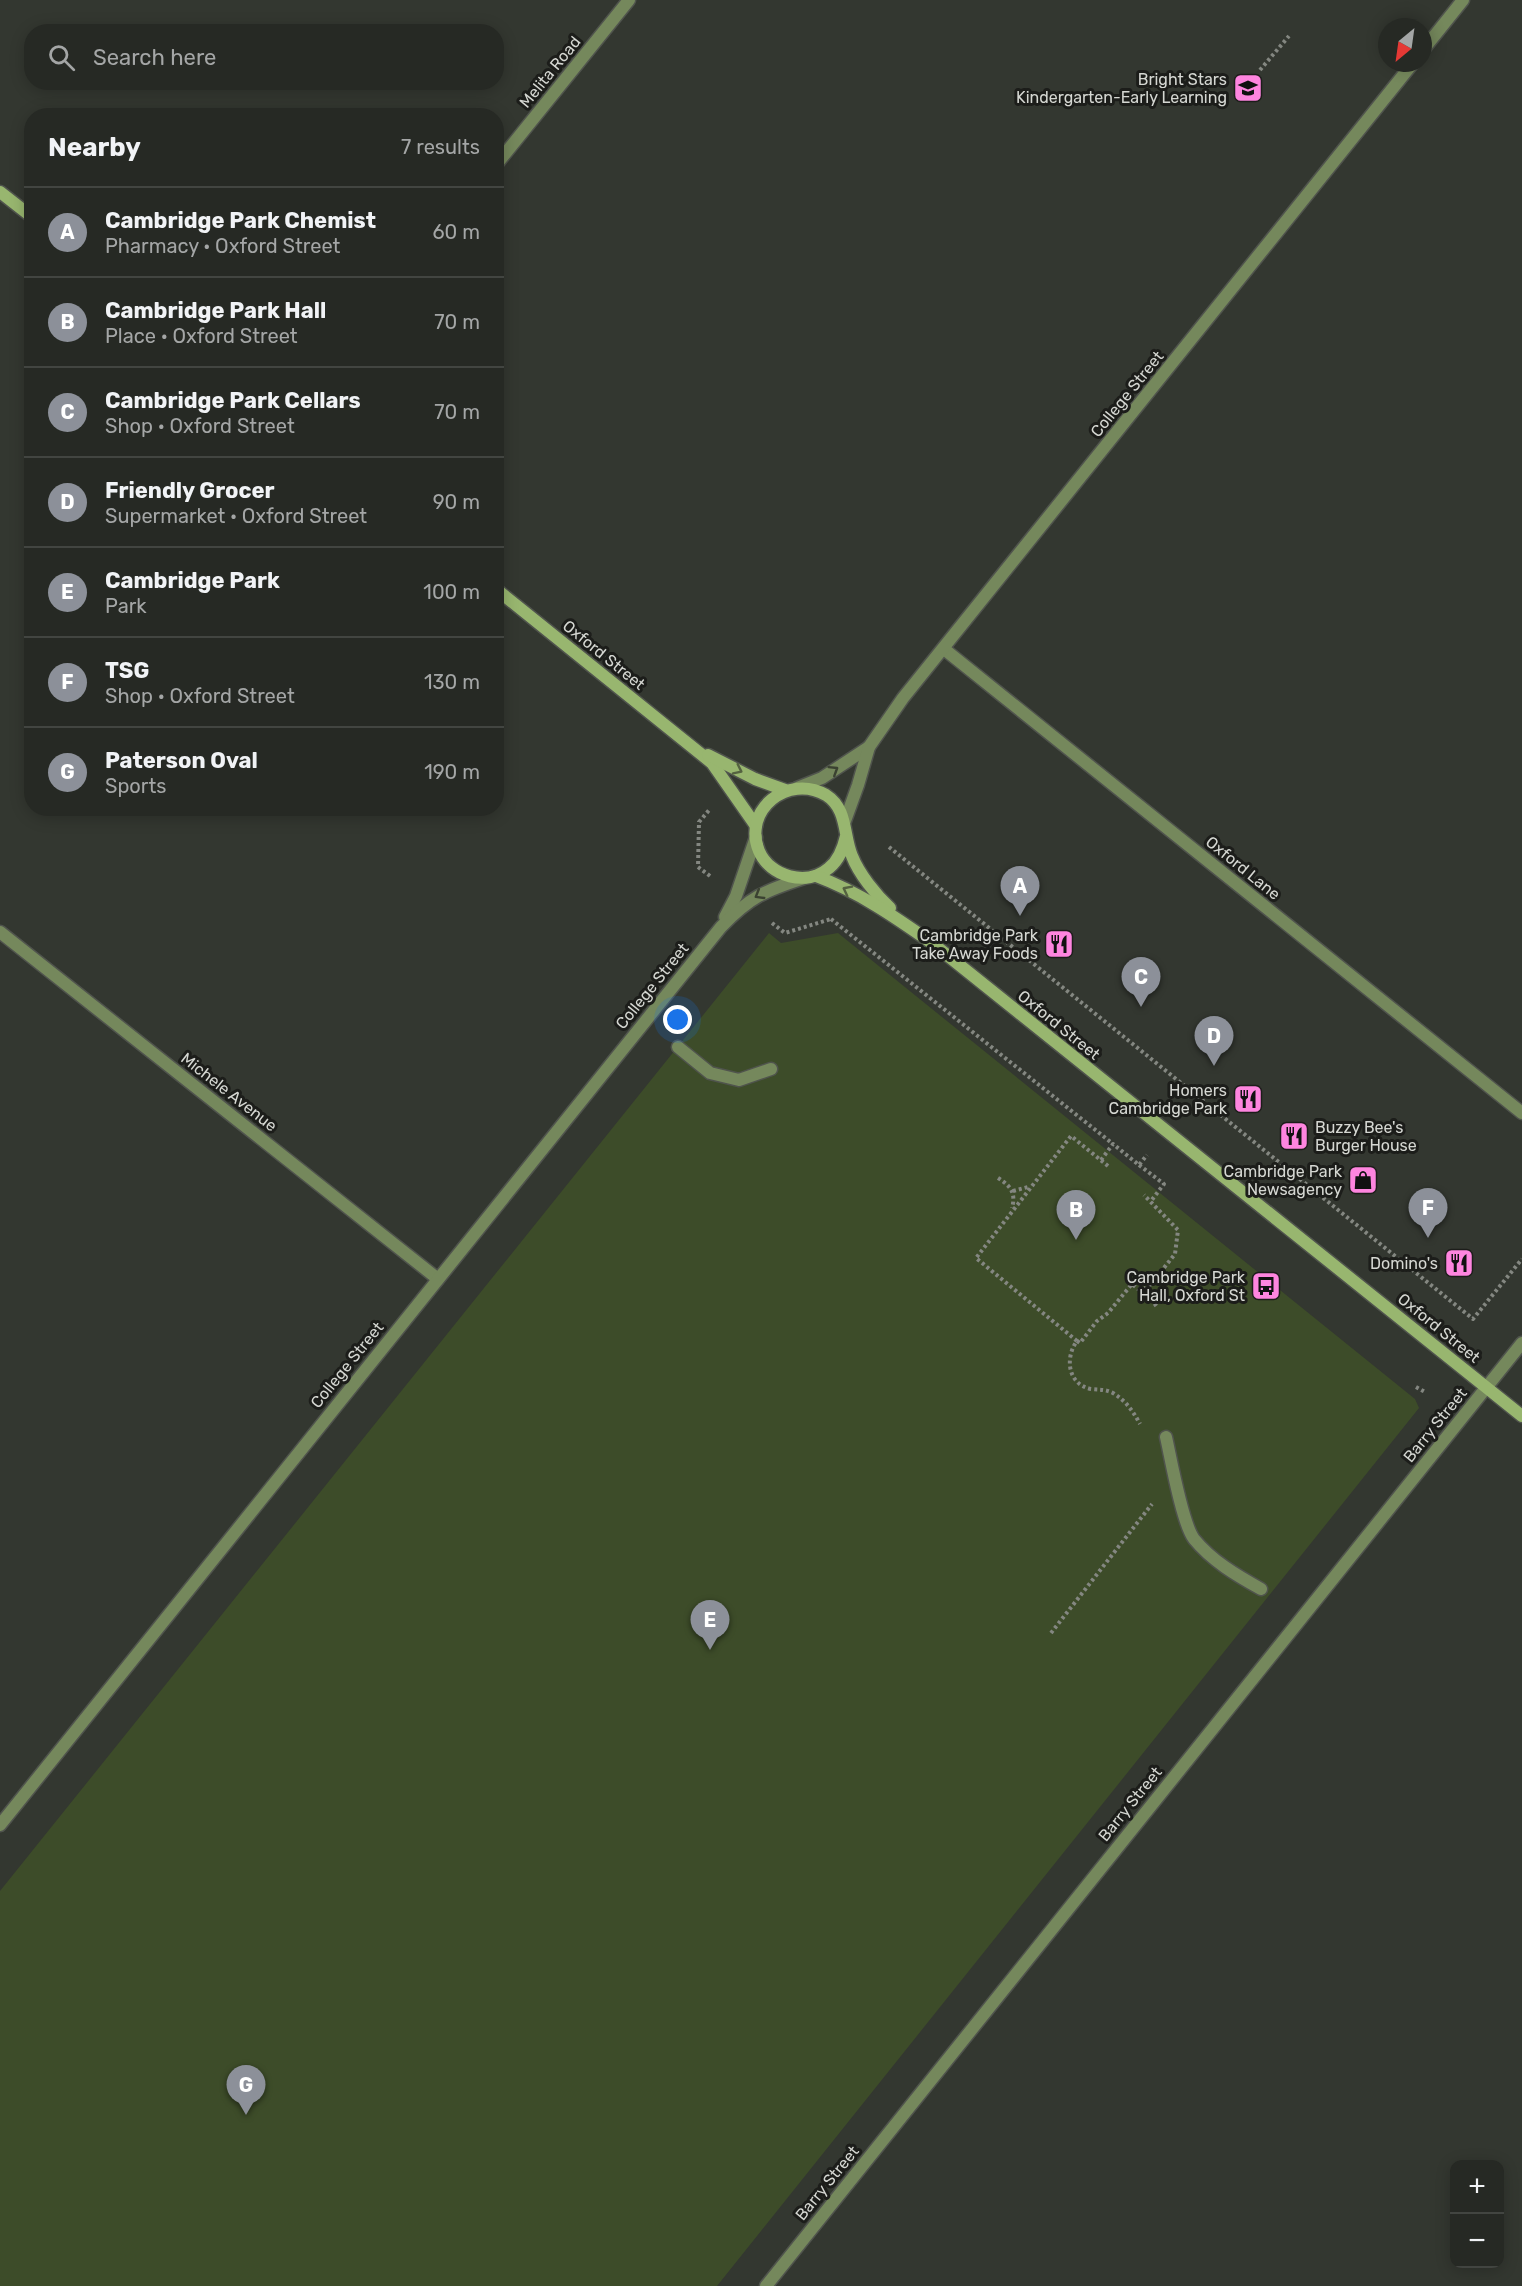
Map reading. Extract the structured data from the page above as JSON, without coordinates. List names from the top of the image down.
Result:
{
  "streets": {
    "street": [
      "Melita Road",
      "College Street",
      "Oxford Street",
      "Oxford Lane",
      "Michele Avenue",
      "Barry Street"
    ]
  },
  "crossings": [
    ["College Street", "Oxford Street"],
    ["College Street", "Oxford Lane"],
    ["College Street", "Michele Avenue"],
    ["Oxford Street", "Barry Street"]
  ],
  "places": {
    "school or university": ["Bright Stars Kindergarten-Early Learning"],
    "restaurant": [
      "Cambridge Park Take Away Foods",
      "Homers Cambridge Park",
      "Buzzy Bee's Burger House",
      "Domino's"
    ],
    "shop": ["Cambridge Park Newsagency"],
    "bus stop": ["Cambridge Park Hall, Oxford St"]
  },
  "north": "bottom left",
  "page": {
    "search": "Search here",
    "heading": ["Nearby", "7 results"],
    "list": [
      {
        "mark": "A",
        "name": "Cambridge Park Chemist",
        "note": "Pharmacy · Oxford Street",
        "value": "60 m"
      },
      {
        "mark": "B",
        "name": "Cambridge Park Hall",
        "note": "Place · Oxford Street",
        "value": "70 m"
      },
      {
        "mark": "C",
        "name": "Cambridge Park Cellars",
        "note": "Shop · Oxford Street",
        "value": "70 m"
      },
      {
        "mark": "D",
        "name": "Friendly Grocer",
        "note": "Supermarket · Oxford Street",
        "value": "90 m"
      },
      {
        "mark": "E",
        "name": "Cambridge Park",
        "note": "Park",
        "value": "100 m"
      },
      {
        "mark": "F",
        "name": "TSG",
        "note": "Shop · Oxford Street",
        "value": "130 m"
      },
      {
        "mark": "G",
        "name": "Paterson Oval",
        "note": "Sports",
        "value": "190 m"
      }
    ],
    "pins": [
      "A",
      "C",
      "D",
      "F",
      "B",
      "E",
      "G"
    ],
    "map_buttons": ["+", "−"]
  }
}
